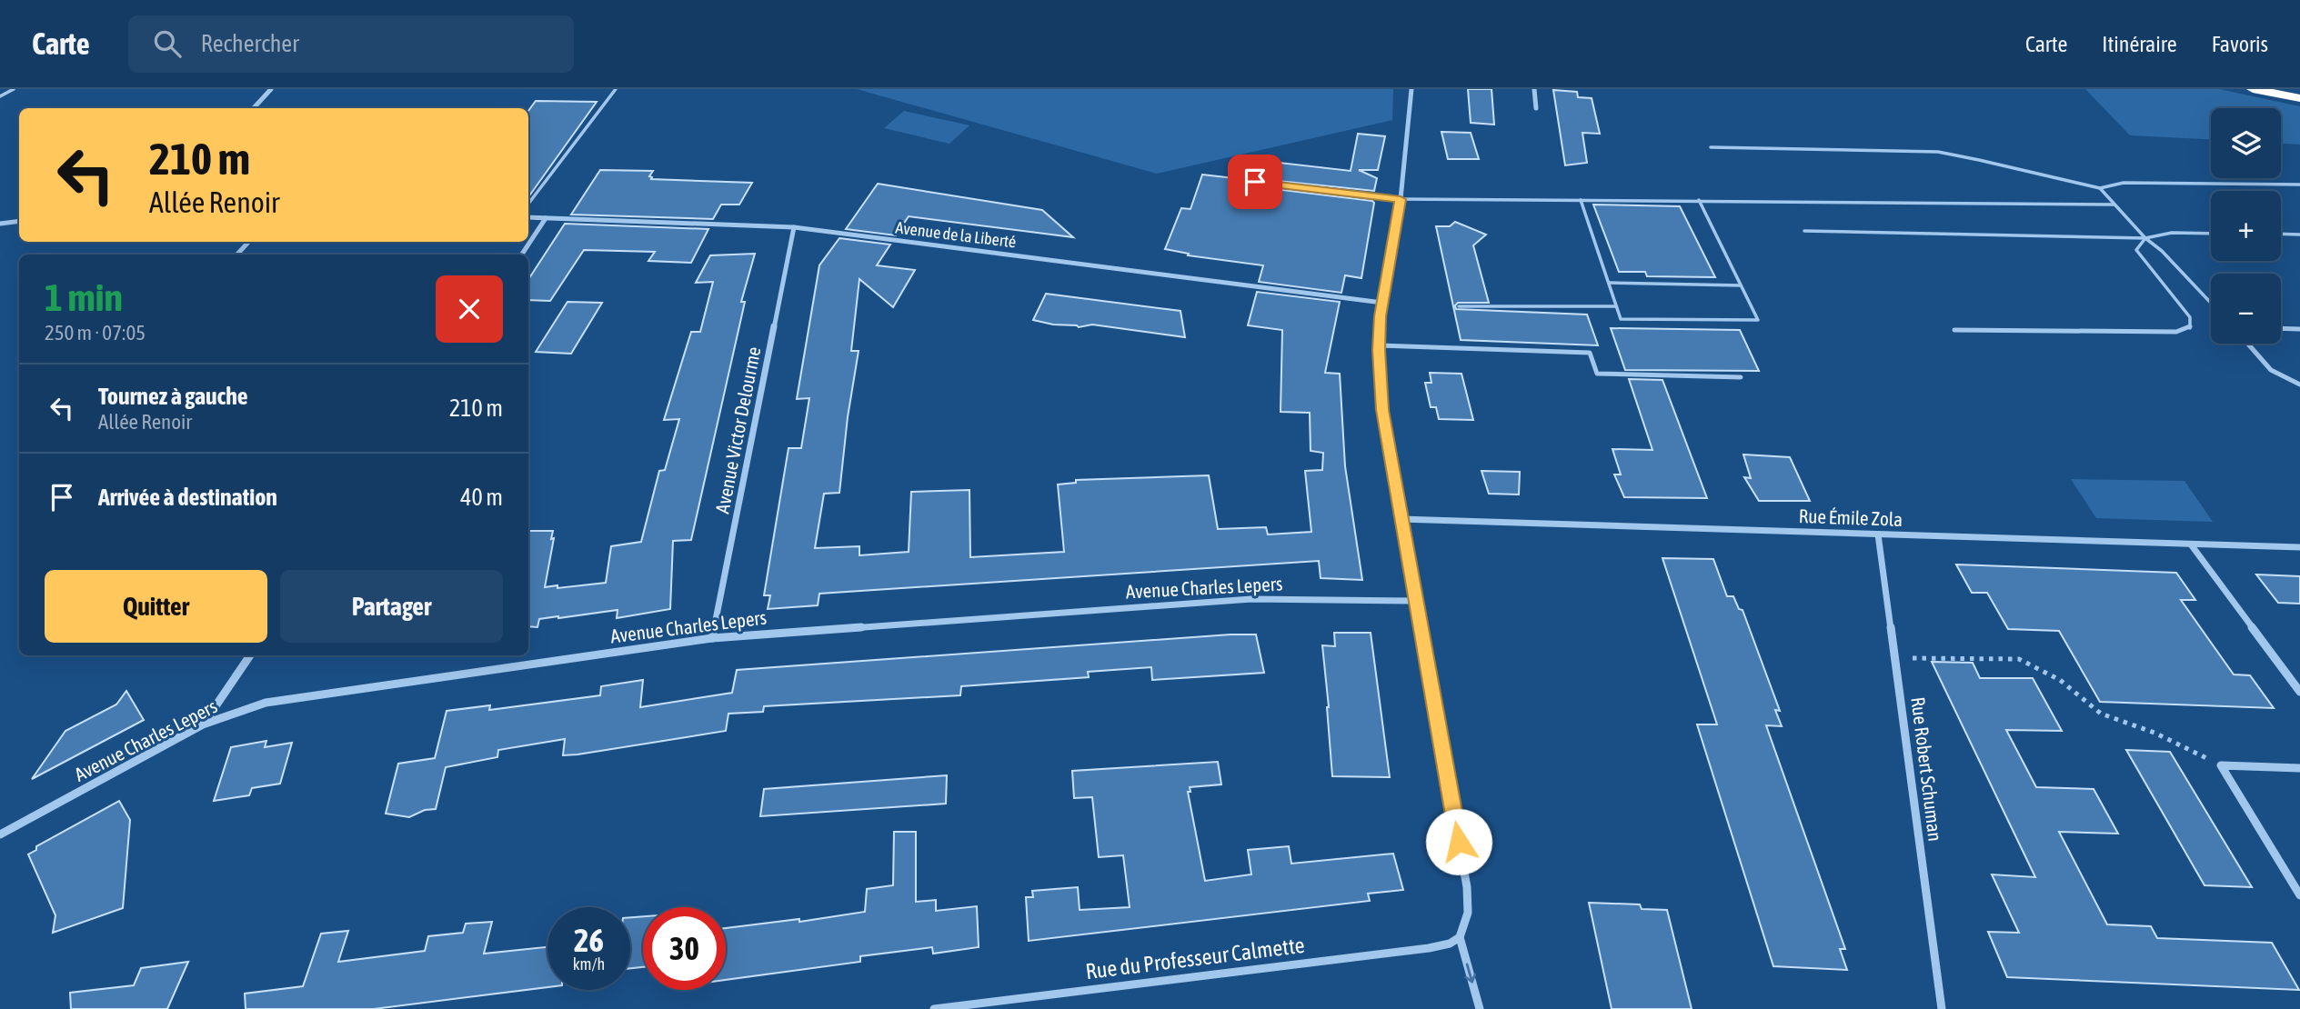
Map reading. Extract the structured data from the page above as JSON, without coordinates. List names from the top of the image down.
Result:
{
  "streets": {
    "street": [
      "Avenue de la Liberté",
      "Avenue Victor Delourme",
      "Rue Émile Zola",
      "Avenue Charles Lepers",
      "Rue Robert Schuman",
      "Rue du Professeur Calmette"
    ]
  },
  "crossings": [
    ["Avenue de la Liberté", "Avenue Victor Delourme"],
    ["Avenue Victor Delourme", "Avenue Charles Lepers"],
    ["Rue Émile Zola", "Rue Robert Schuman"]
  ],
  "page": {
    "header": "Carte",
    "search": "Rechercher",
    "nav": ["Carte", "Itinéraire", "Favoris"],
    "map_buttons": ["+", "−"],
    "turn": ["210 m", "Allée Renoir"],
    "heading": ["1 min", "250 m · 07:05"],
    "list": [
      {
        "name": "Tournez à gauche",
        "note": "Allée Renoir",
        "value": "210 m"
      },
      {
        "name": "Arrivée à destination",
        "value": "40 m"
      }
    ],
    "buttons": ["Quitter", "Partager"],
    "speed": "26 km/h",
    "limit": "30"
  }
}
